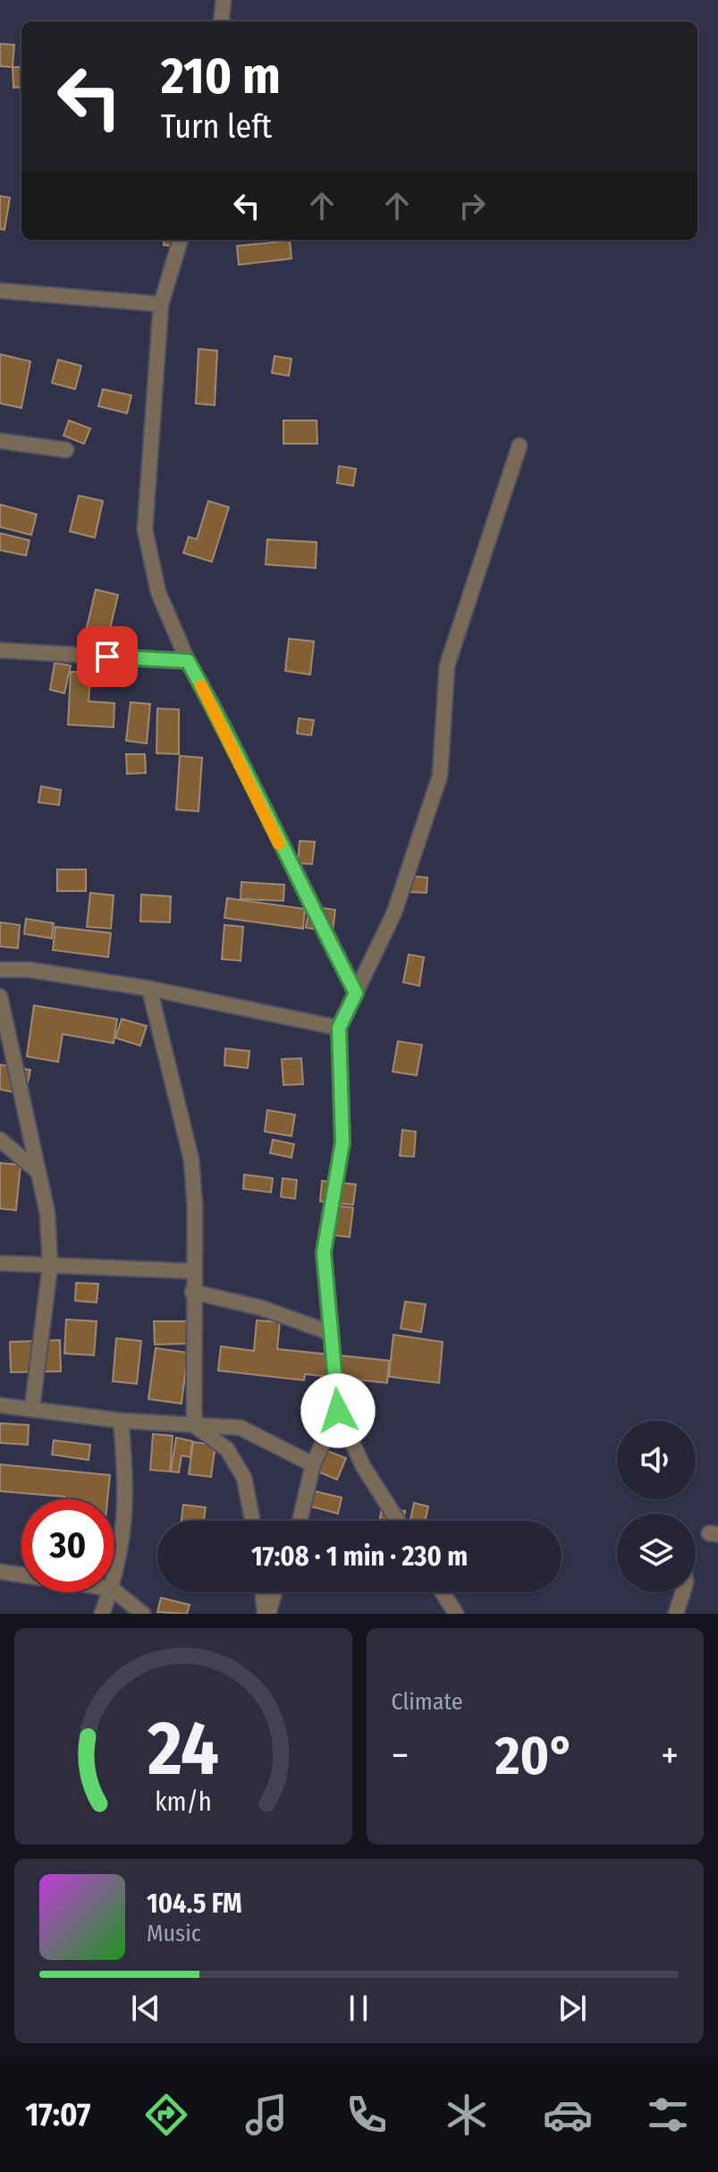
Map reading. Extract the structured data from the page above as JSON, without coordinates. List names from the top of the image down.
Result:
{
  "page": {
    "turn": ["210 m", "Turn left"],
    "limit": "30",
    "trip": "17:08 · 1 min · 230 m",
    "tile": "Climate",
    "heat": ["−", "20°", "+"],
    "song": ["104.5 FM", "Music"],
    "tabs": "17:07",
    "gauge": ["24", "km/h"]
  }
}
